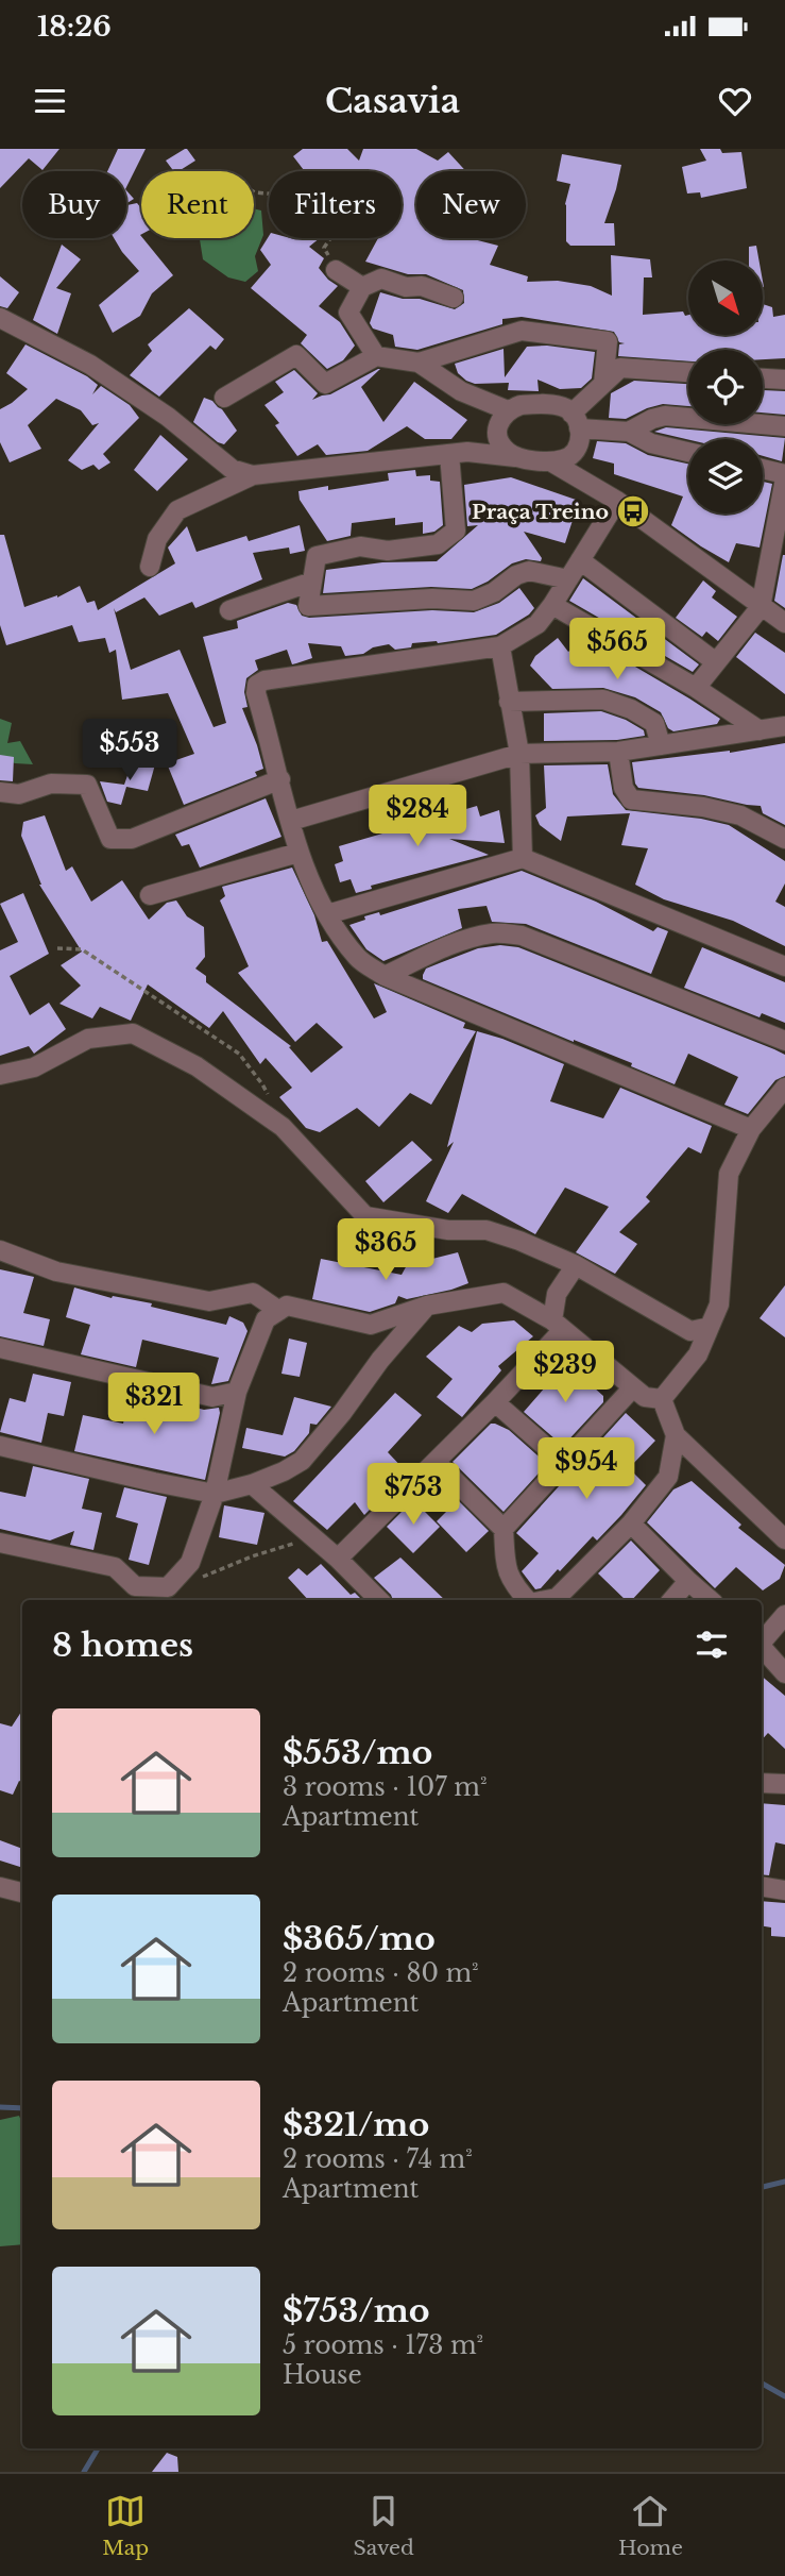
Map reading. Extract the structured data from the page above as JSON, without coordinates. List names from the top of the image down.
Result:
{
  "places": {
    "bus stop": ["Praça Treino"]
  },
  "north": "bottom right",
  "page": {
    "status": "18:26",
    "header": "Casavia",
    "chip": [
      "Buy",
      "Rent",
      "Filters",
      "New"
    ],
    "price": [
      "$565",
      "$553",
      "$284",
      "$365",
      "$239",
      "$321",
      "$954",
      "$753"
    ],
    "heading": "8 homes",
    "list": [
      {
        "name": "$553/mo",
        "note": "3 rooms · 107 m² · Apartment"
      },
      {
        "name": "$365/mo",
        "note": "2 rooms · 80 m² · Apartment"
      },
      {
        "name": "$321/mo",
        "note": "2 rooms · 74 m² · Apartment"
      },
      {
        "name": "$753/mo",
        "note": "5 rooms · 173 m² · House"
      }
    ],
    "tabs": ["Map", "Saved", "Home"]
  }
}
